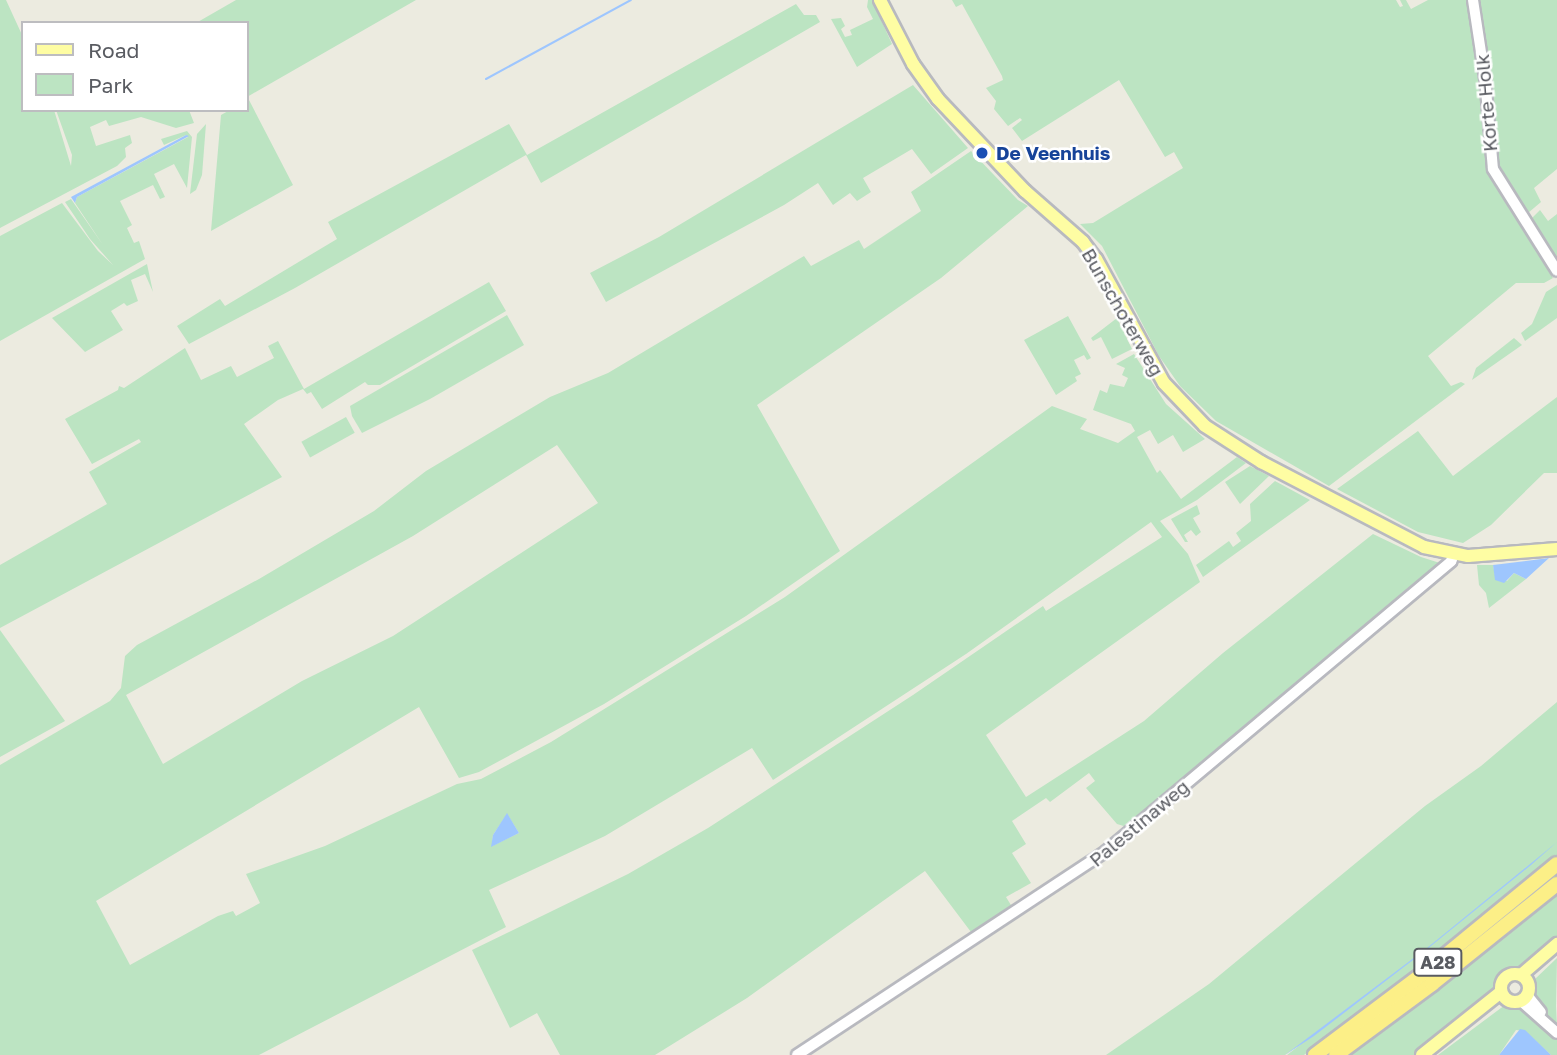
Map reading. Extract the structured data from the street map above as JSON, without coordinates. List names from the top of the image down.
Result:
{
  "streets": {
    "highway": ["A28"],
    "main road": ["Bunschoterweg"],
    "street": ["Korte Holk", "Palestinaweg"]
  },
  "crossings": [
    ["Bunschoterweg", "Palestinaweg"]
  ],
  "places": ["De Veenhuis"],
  "legend": ["Road", "Park"]
}
